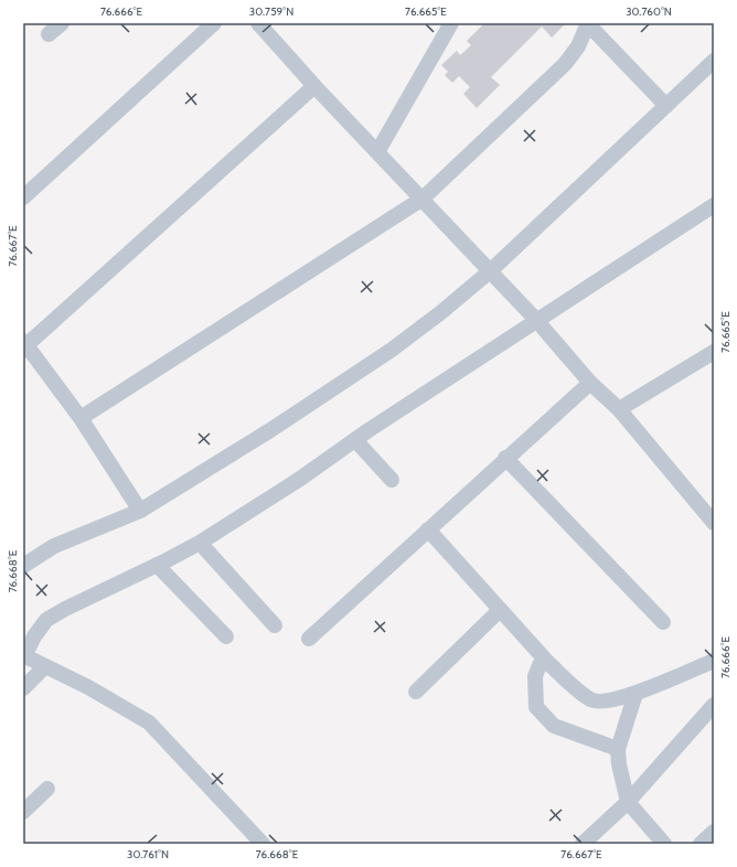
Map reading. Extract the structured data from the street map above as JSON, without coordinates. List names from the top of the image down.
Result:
{
  "coordinates": [
    "76.666°E",
    "30.759°N",
    "76.665°E",
    "30.760°N",
    "76.667°E",
    "76.668°E",
    "30.761°N"
  ]
}
